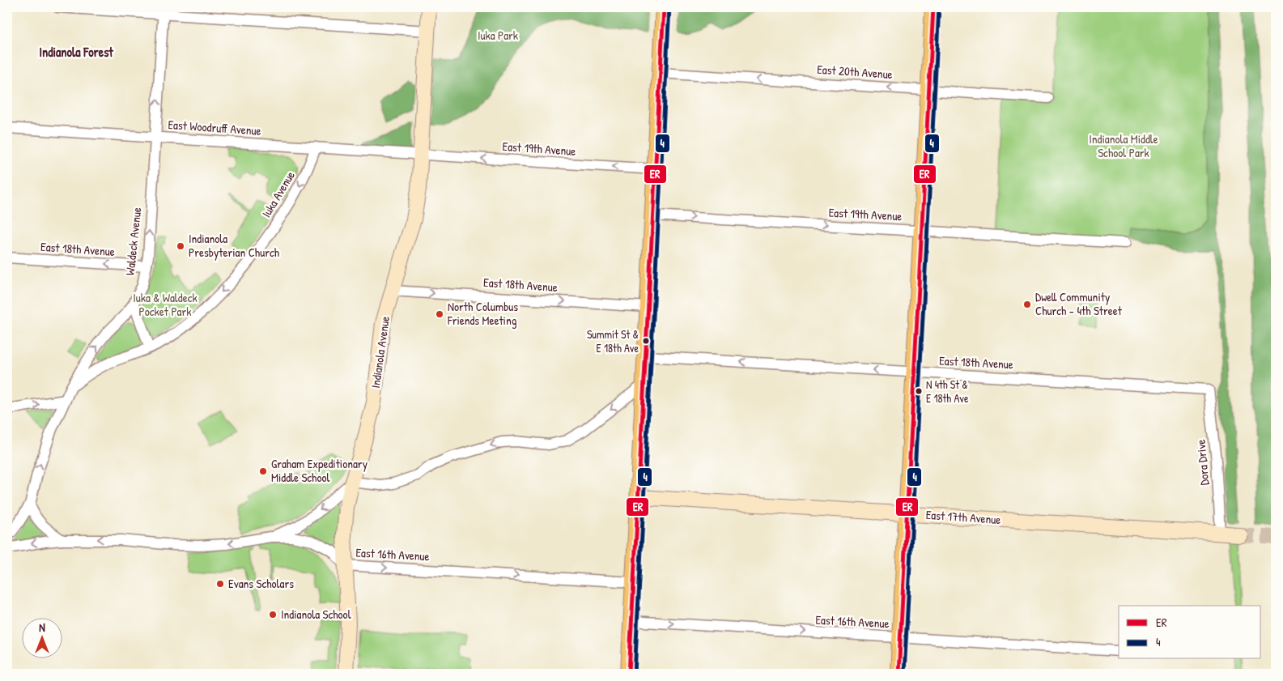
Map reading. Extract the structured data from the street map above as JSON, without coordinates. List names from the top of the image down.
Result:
{
  "streets": {
    "street": [
      "East 20th Avenue",
      "East Woodruff Avenue",
      "East 19th Avenue",
      "Iuka Avenue",
      "Waldeck Avenue",
      "East 18th Avenue",
      "Indianola Avenue",
      "Dora Drive",
      "East 17th Avenue",
      "East 16th Avenue"
    ]
  },
  "crossings": [
    ["East Woodruff Avenue", "East 19th Avenue"],
    ["East Woodruff Avenue", "Iuka Avenue"],
    ["East Woodruff Avenue", "Waldeck Avenue"],
    ["East Woodruff Avenue", "Indianola Avenue"],
    ["East 19th Avenue", "Indianola Avenue"],
    ["Iuka Avenue", "Waldeck Avenue"],
    ["Waldeck Avenue", "East 18th Avenue"],
    ["East 18th Avenue", "Indianola Avenue"],
    ["East 18th Avenue", "Dora Drive"],
    ["Indianola Avenue", "East 16th Avenue"],
    ["Dora Drive", "East 17th Avenue"]
  ],
  "one_way": ["East 20th Avenue", "Iuka Avenue", "Waldeck Avenue"],
  "districts": ["Indianola Forest"],
  "parks": ["Iuka Park", "Indianola Middle School Park", "Iuka & Waldeck Pocket Park"],
  "places": [
    "Indianola Presbyterian Church",
    "Dwell Community Church - 4th Street",
    "North Columbus Friends Meeting",
    "Summit St & E 18th Ave",
    "N 4th St & E 18th Ave",
    "Graham Expeditionary Middle School",
    "Evans Scholars",
    "Indianola School"
  ],
  "lines": ["transit line ER", "transit line 4"],
  "legend": ["ER", "4"],
  "north": "top"
}
